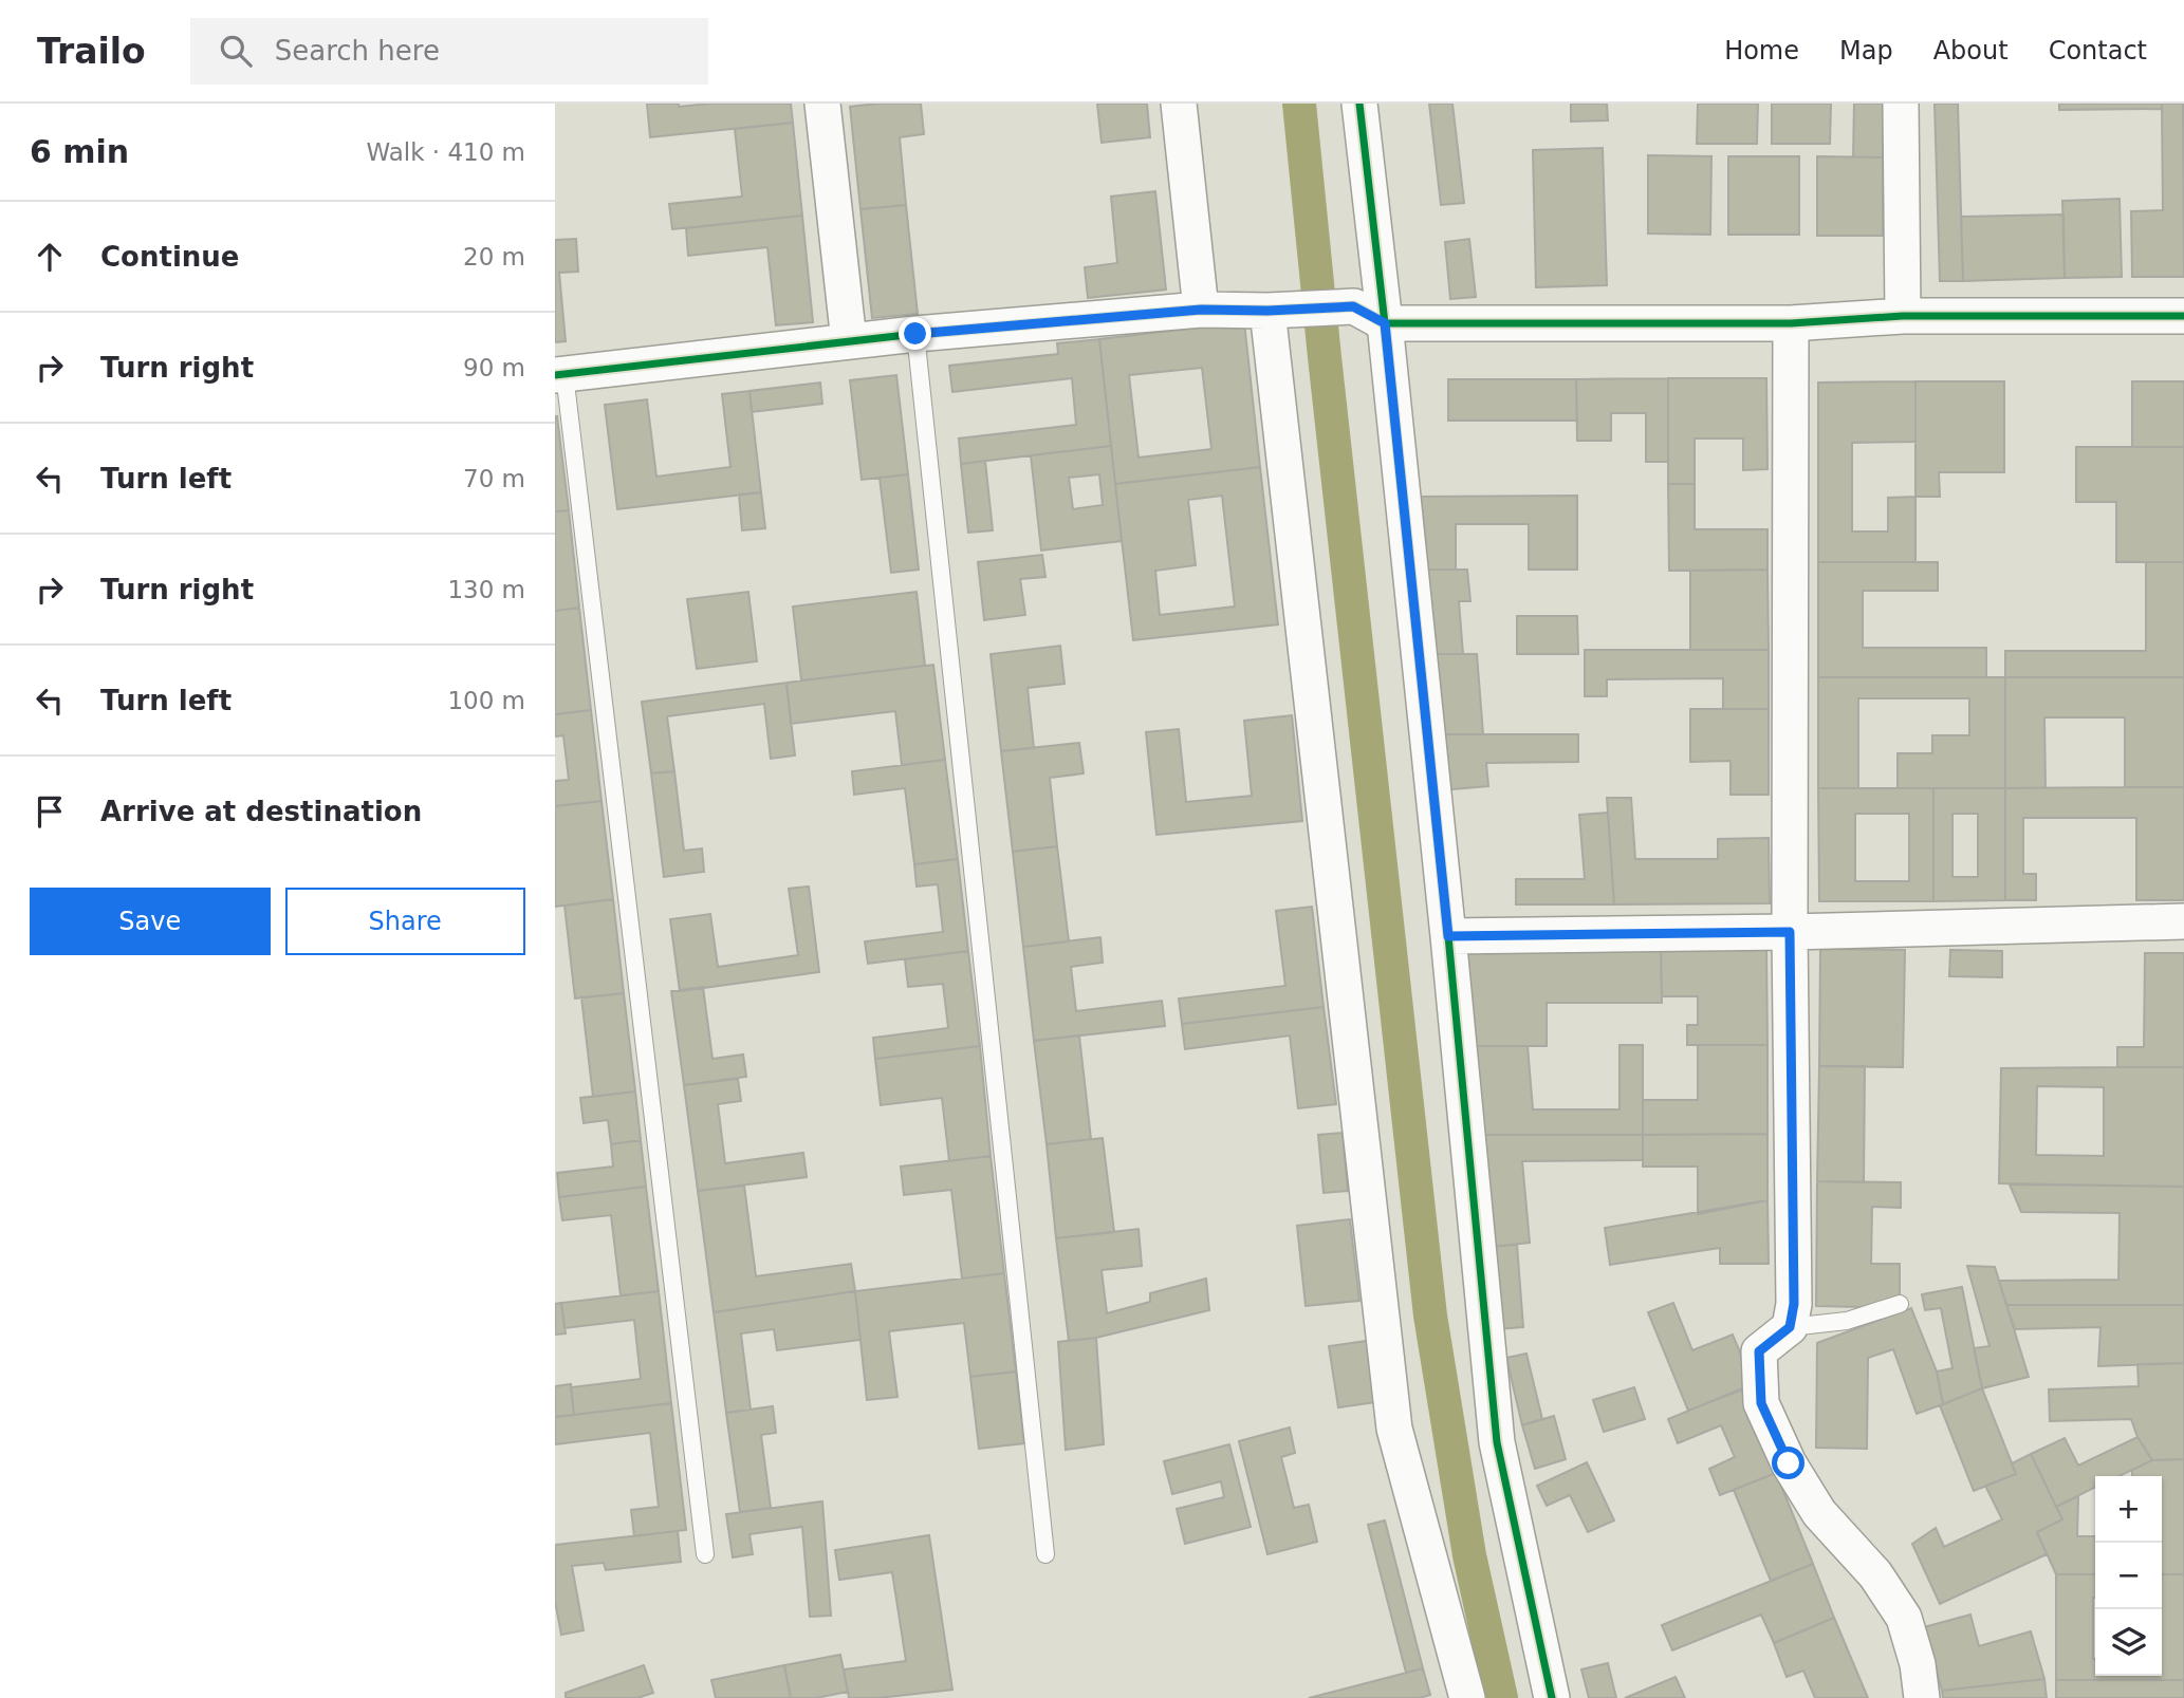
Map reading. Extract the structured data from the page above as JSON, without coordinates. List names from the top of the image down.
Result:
{
  "page": {
    "header": "Trailo",
    "search": "Search here",
    "nav": [
      "Home",
      "Map",
      "About",
      "Contact"
    ],
    "heading": ["6 min", "Walk · 410 m"],
    "list": [
      ["Continue", "20 m"],
      ["Turn right", "90 m"],
      ["Turn left", "70 m"],
      ["Turn right", "130 m"],
      ["Turn left", "100 m"],
      "Arrive at destination"
    ],
    "buttons": ["Save", "Share"],
    "map_buttons": ["+", "−"]
  }
}
